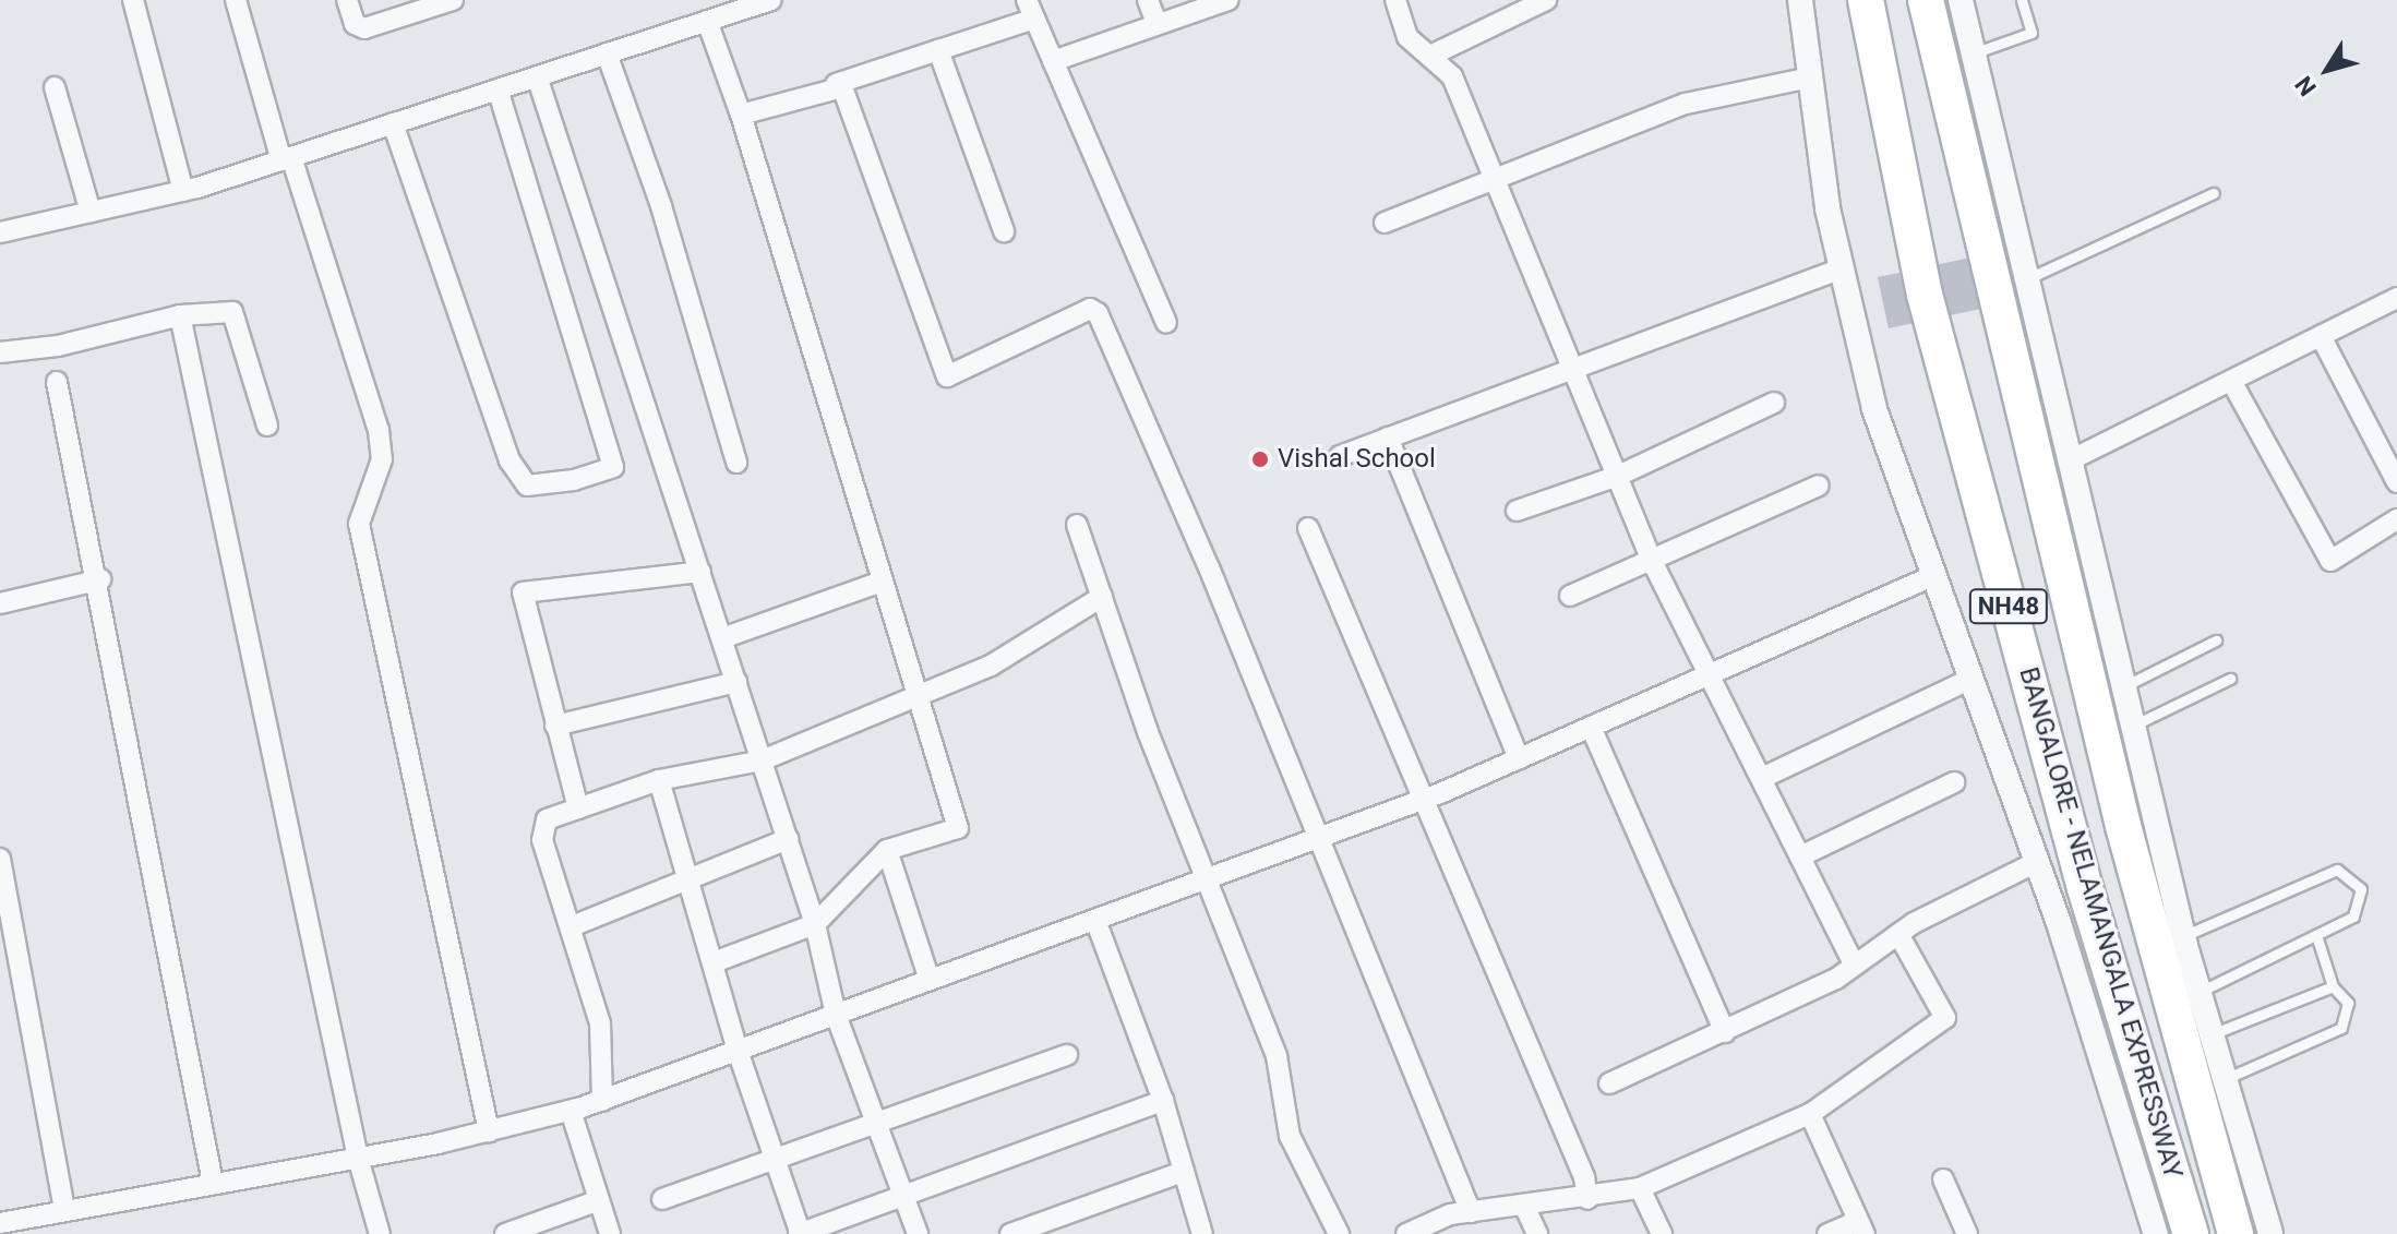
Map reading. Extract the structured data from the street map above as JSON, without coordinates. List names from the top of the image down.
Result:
{
  "streets": {
    "highway": ["NH48", "BANGALORE - NELAMANGALA EXPRESSWAY"]
  },
  "places": ["Vishal School"],
  "north": "bottom left"
}
